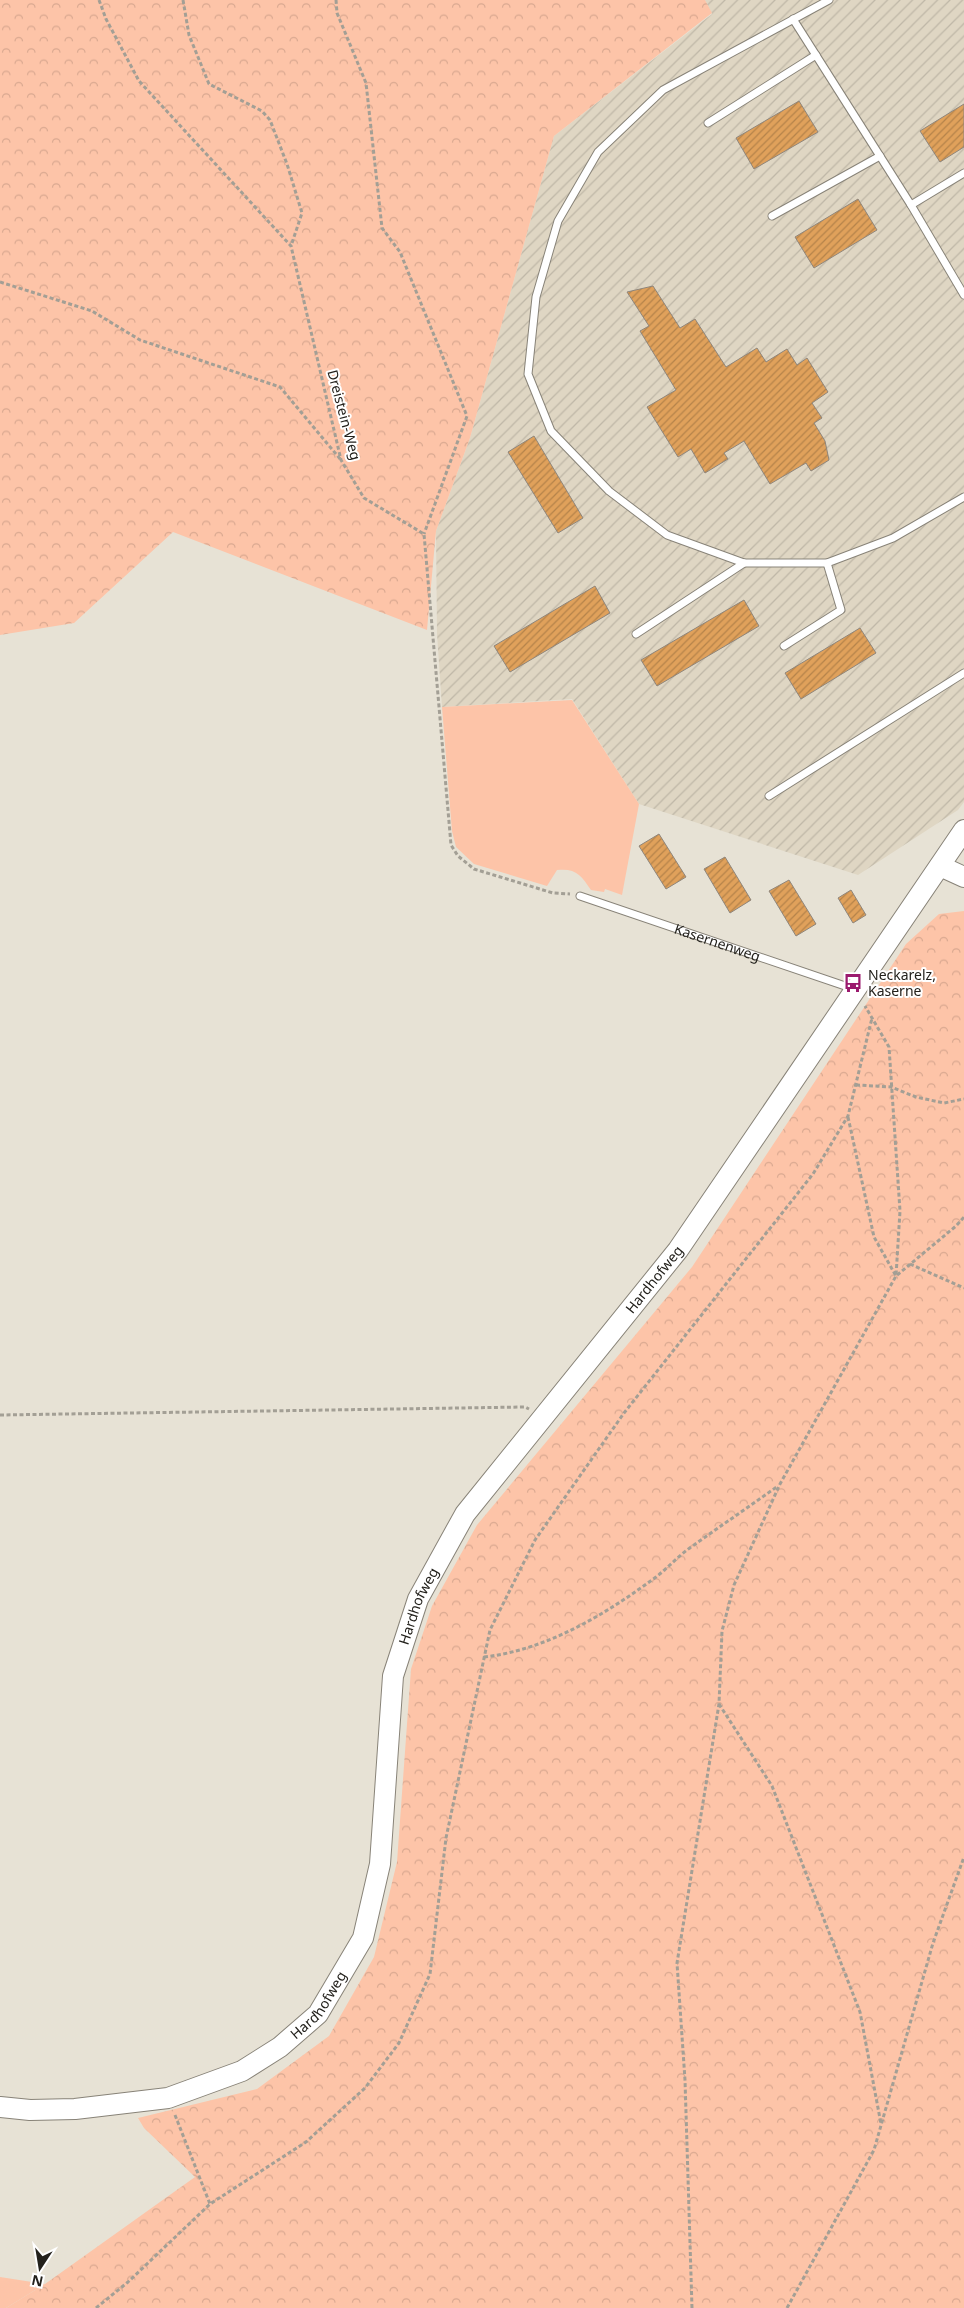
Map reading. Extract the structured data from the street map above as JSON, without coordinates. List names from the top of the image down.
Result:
{
  "streets": {
    "street": ["Hardhofweg"],
    "lane": ["Kasernenweg"],
    "path": ["Dreistein-Weg"]
  },
  "crossings": [
    ["Kasernenweg", "Hardhofweg"]
  ],
  "places": {
    "bus stop": ["Neckarelz, Kaserne"]
  },
  "north": "bottom"
}
